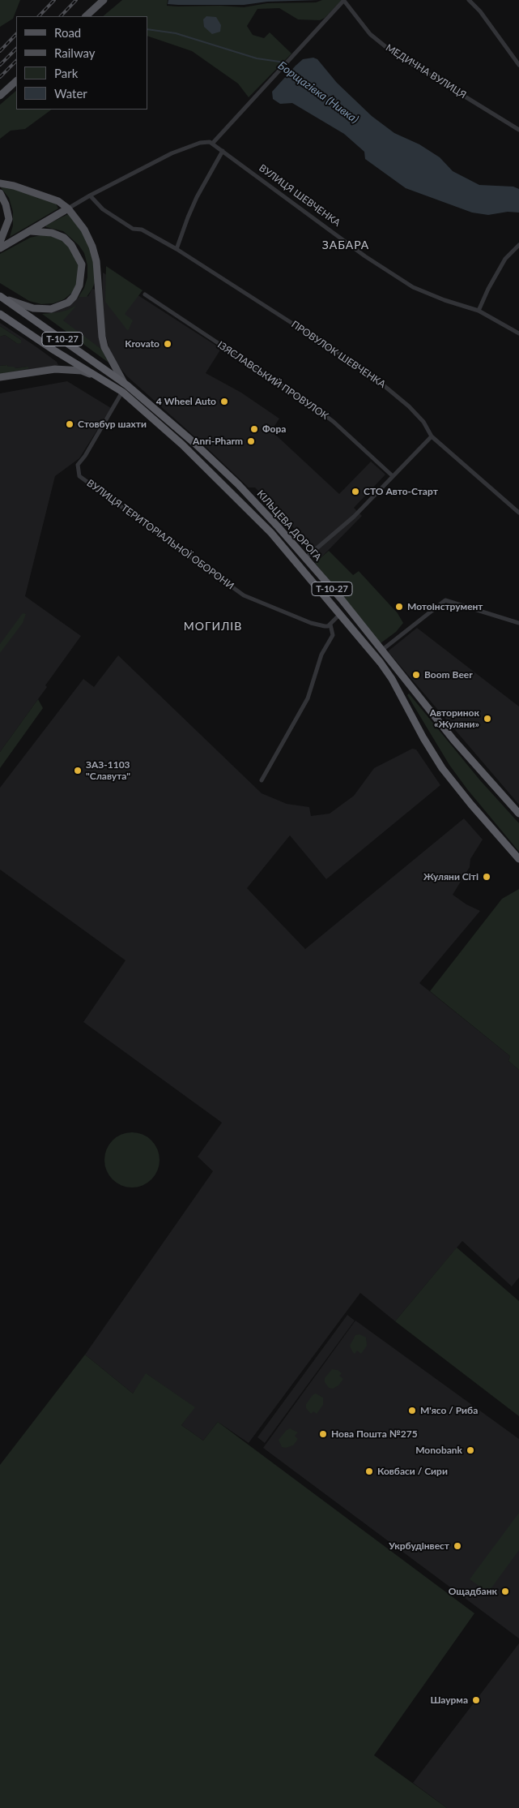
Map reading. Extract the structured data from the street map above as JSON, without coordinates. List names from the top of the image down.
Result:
{
  "streets": {
    "highway": ["Т-10-27", "КІЛЬЦЕВА ДОРОГА"],
    "street": [
      "МЕДИЧНА ВУЛИЦЯ",
      "ВУЛИЦЯ ШЕВЧЕНКА",
      "ПРОВУЛОК ШЕВЧЕНКА",
      "ІЗЯСЛАВСЬКИЙ ПРОВУЛОК",
      "ВУЛИЦЯ ТЕРИТОРІАЛЬНОЇ ОБОРОНИ"
    ]
  },
  "crossings": [
    ["КІЛЬЦЕВА ДОРОГА", "ВУЛИЦЯ ТЕРИТОРІАЛЬНОЇ ОБОРОНИ"]
  ],
  "districts": ["ЗАБАРА", "МОГИЛІВ"],
  "water": ["Борщагівка (Нивка)"],
  "places": [
    "Krovato",
    "4 Wheel Auto",
    "Стовбур шахти",
    "Фора",
    "Anri-Pharm",
    "СТО Авто-Старт",
    "Мотоінструмент",
    "Boom Beer",
    "Авторинок «Жуляни»",
    "ЗАЗ-1103 \"Славута\"",
    "Жуляни Сіті",
    "М'ясо / Риба",
    "Нова Пошта №275",
    "Monobank",
    "Ковбаси / Сири",
    "Укрбудінвест",
    "Ощадбанк",
    "Шаурма"
  ],
  "legend": [
    "Road",
    "Railway",
    "Park",
    "Water"
  ]
}
